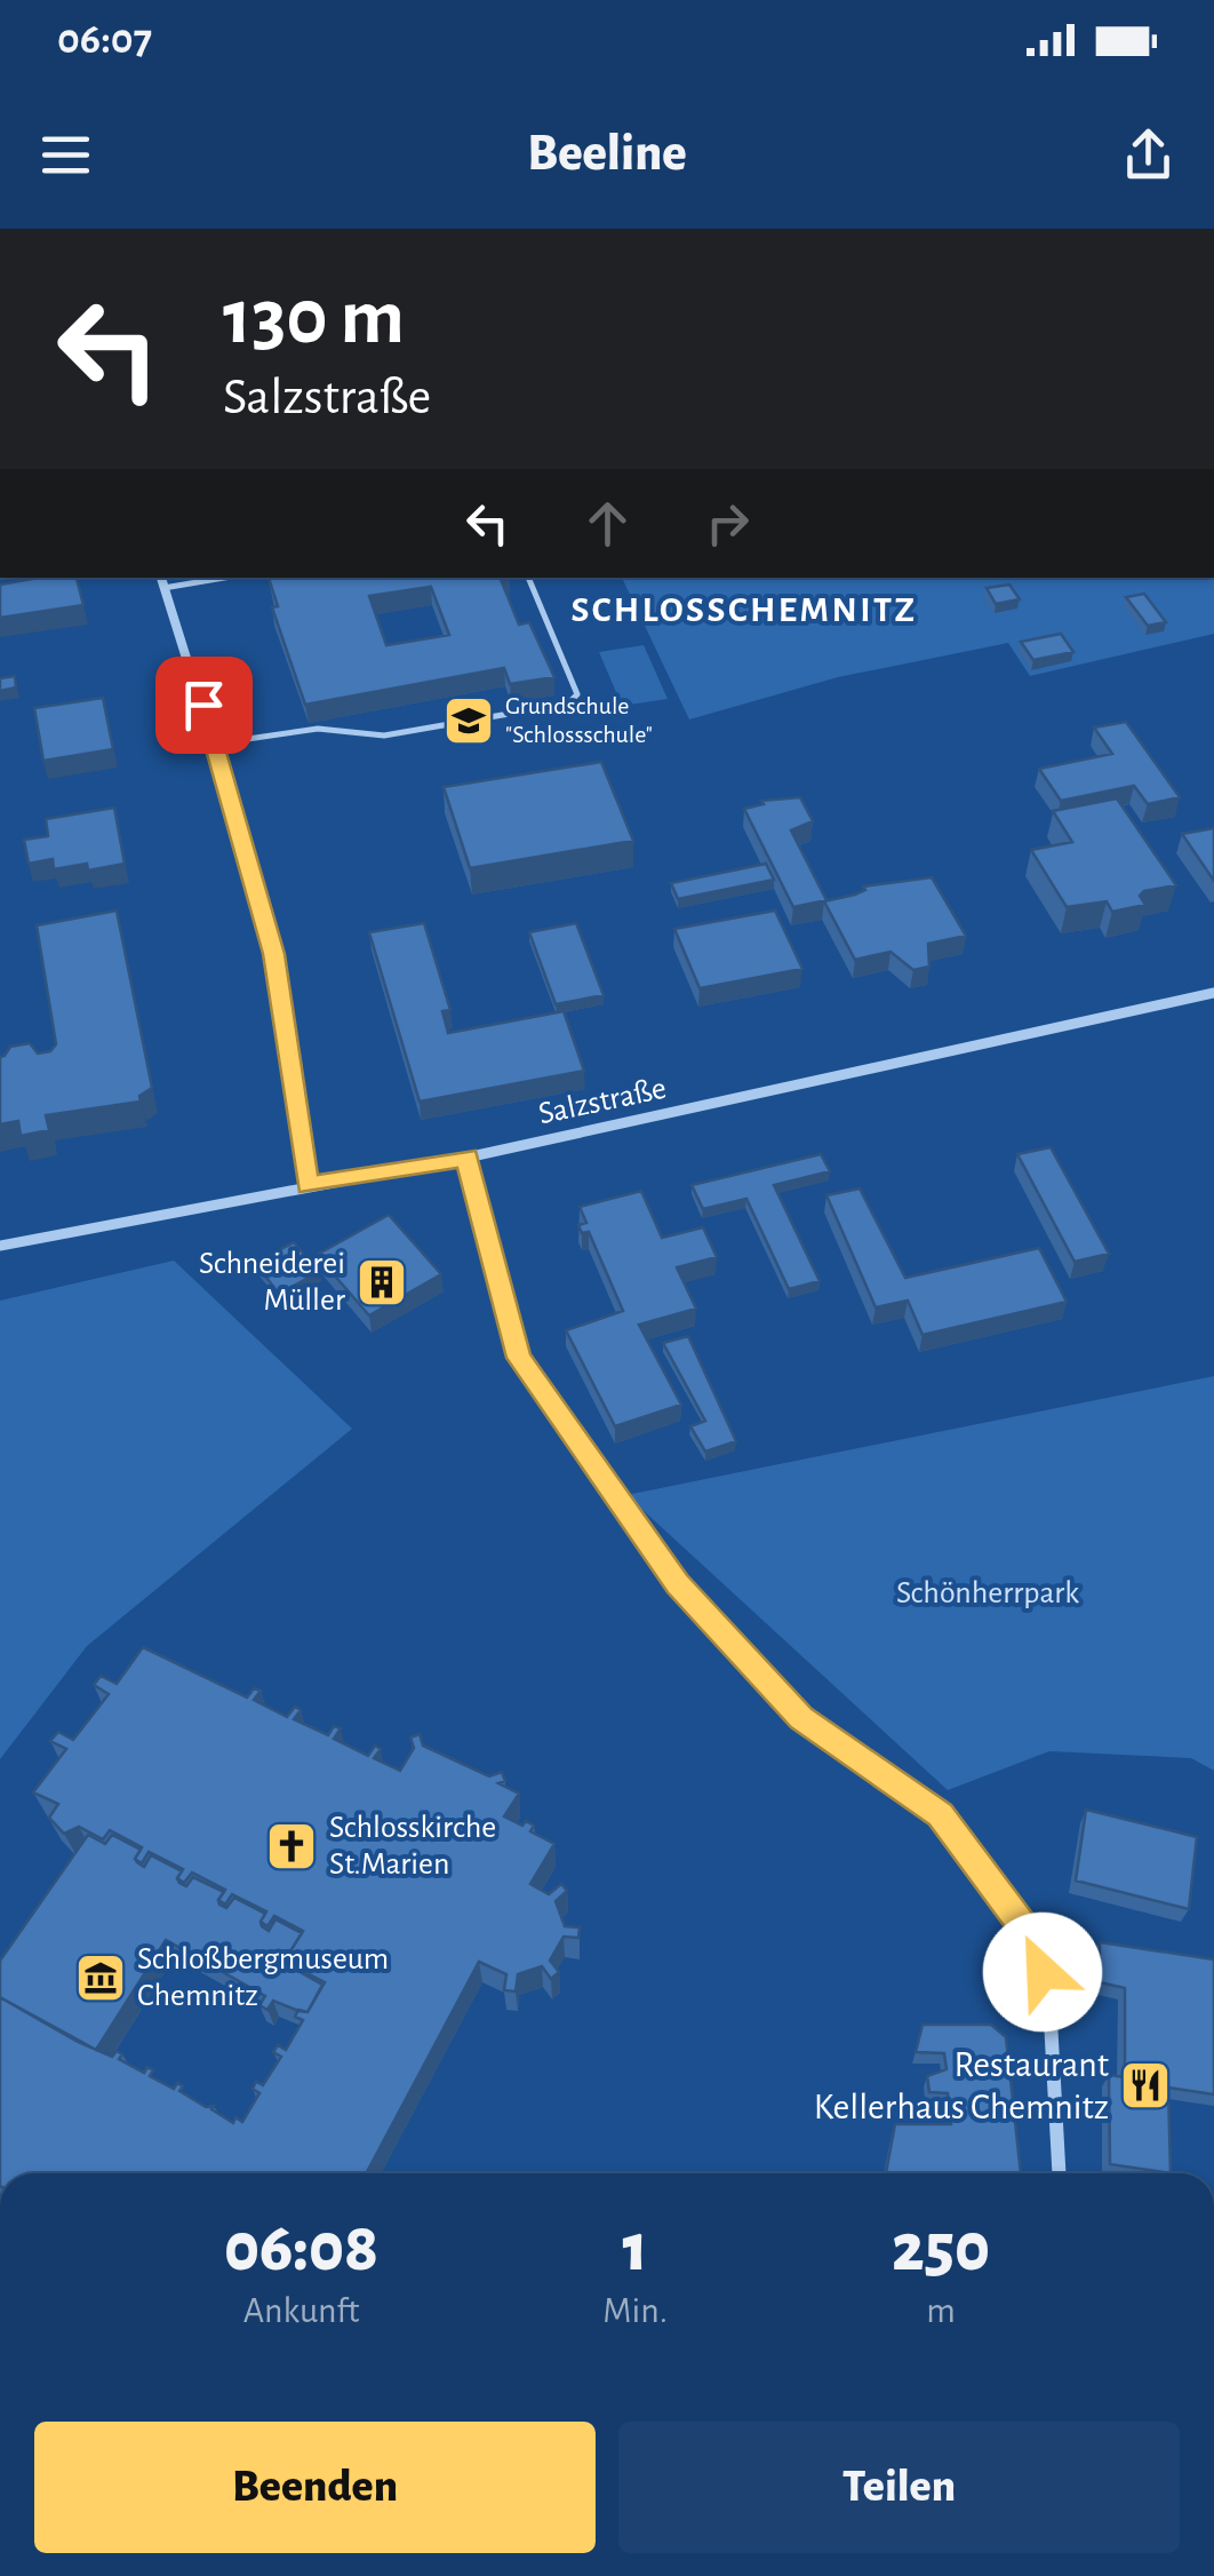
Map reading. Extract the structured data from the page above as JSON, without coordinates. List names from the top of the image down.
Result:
{
  "streets": {
    "street": ["Salzstraße"]
  },
  "districts": ["SCHLOSSCHEMNITZ"],
  "parks": ["Schönherrpark"],
  "places": {
    "school or university": ["Grundschule \"Schlossschule\""],
    "building": ["Schneiderei Müller"],
    "church": ["Schlosskirche St.Marien"],
    "museum": ["Schloßbergmuseum Chemnitz"],
    "restaurant": ["Restaurant Kellerhaus Chemnitz"]
  },
  "page": {
    "status": "06:07",
    "header": "Beeline",
    "turn": ["130 m", "Salzstraße"],
    "eta": [
      "06:08",
      "Ankunft",
      "1",
      "Min.",
      "250",
      "m"
    ],
    "buttons": ["Beenden", "Teilen"]
  }
}
